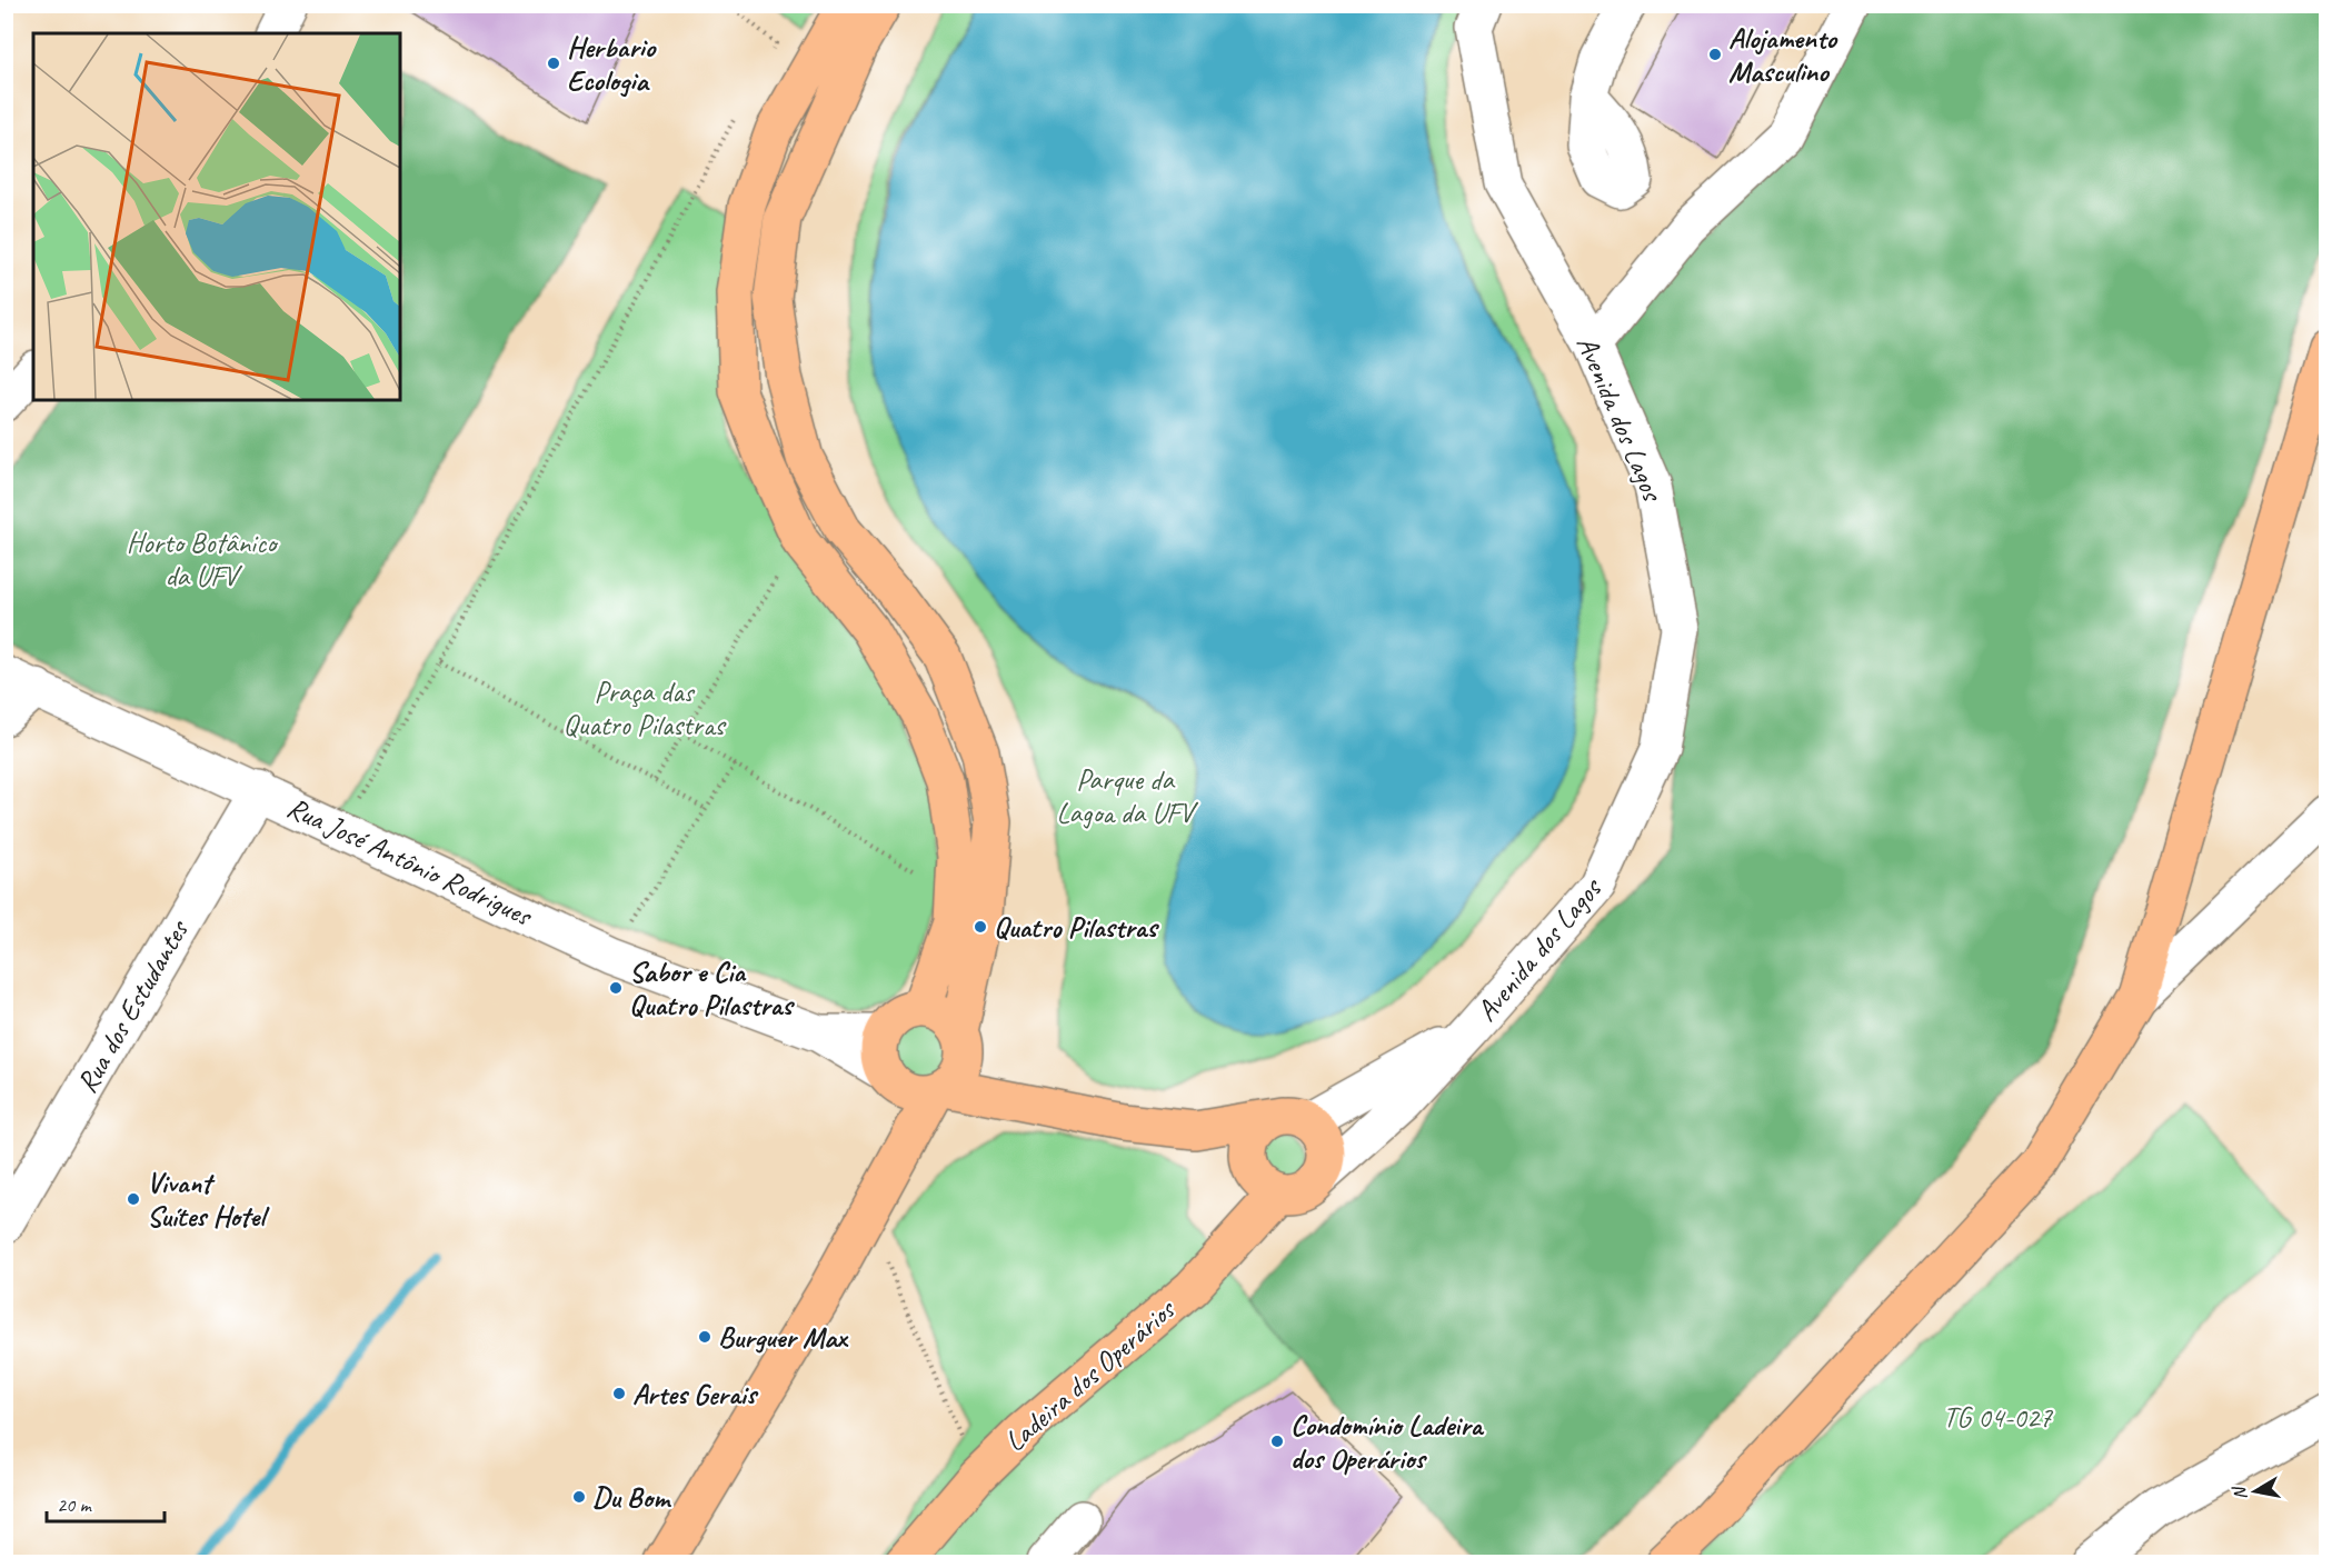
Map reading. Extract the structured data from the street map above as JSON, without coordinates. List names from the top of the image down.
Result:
{
  "streets": {
    "main road": ["Ladeira dos Operários"],
    "street": ["Avenida dos Lagos", "Rua José Antônio Rodrigues", "Rua dos Estudantes"]
  },
  "crossings": [
    ["Rua José Antônio Rodrigues", "Rua dos Estudantes"]
  ],
  "parks": [
    "Horto Botânico da UFV",
    "Praça das Quatro Pilastras",
    "Parque da Lagoa da UFV",
    "TG 04-027"
  ],
  "places": [
    "Alojamento Masculino",
    "Herbario Ecologia",
    "Quatro Pilastras",
    "Sabor e Cia Quatro Pilastras",
    "Vivant Suítes Hotel",
    "Burguer Max",
    "Artes Gerais",
    "Condomínio Ladeira dos Operários",
    "Du Bom"
  ],
  "scale_bar": "20 m",
  "north": "left"
}
